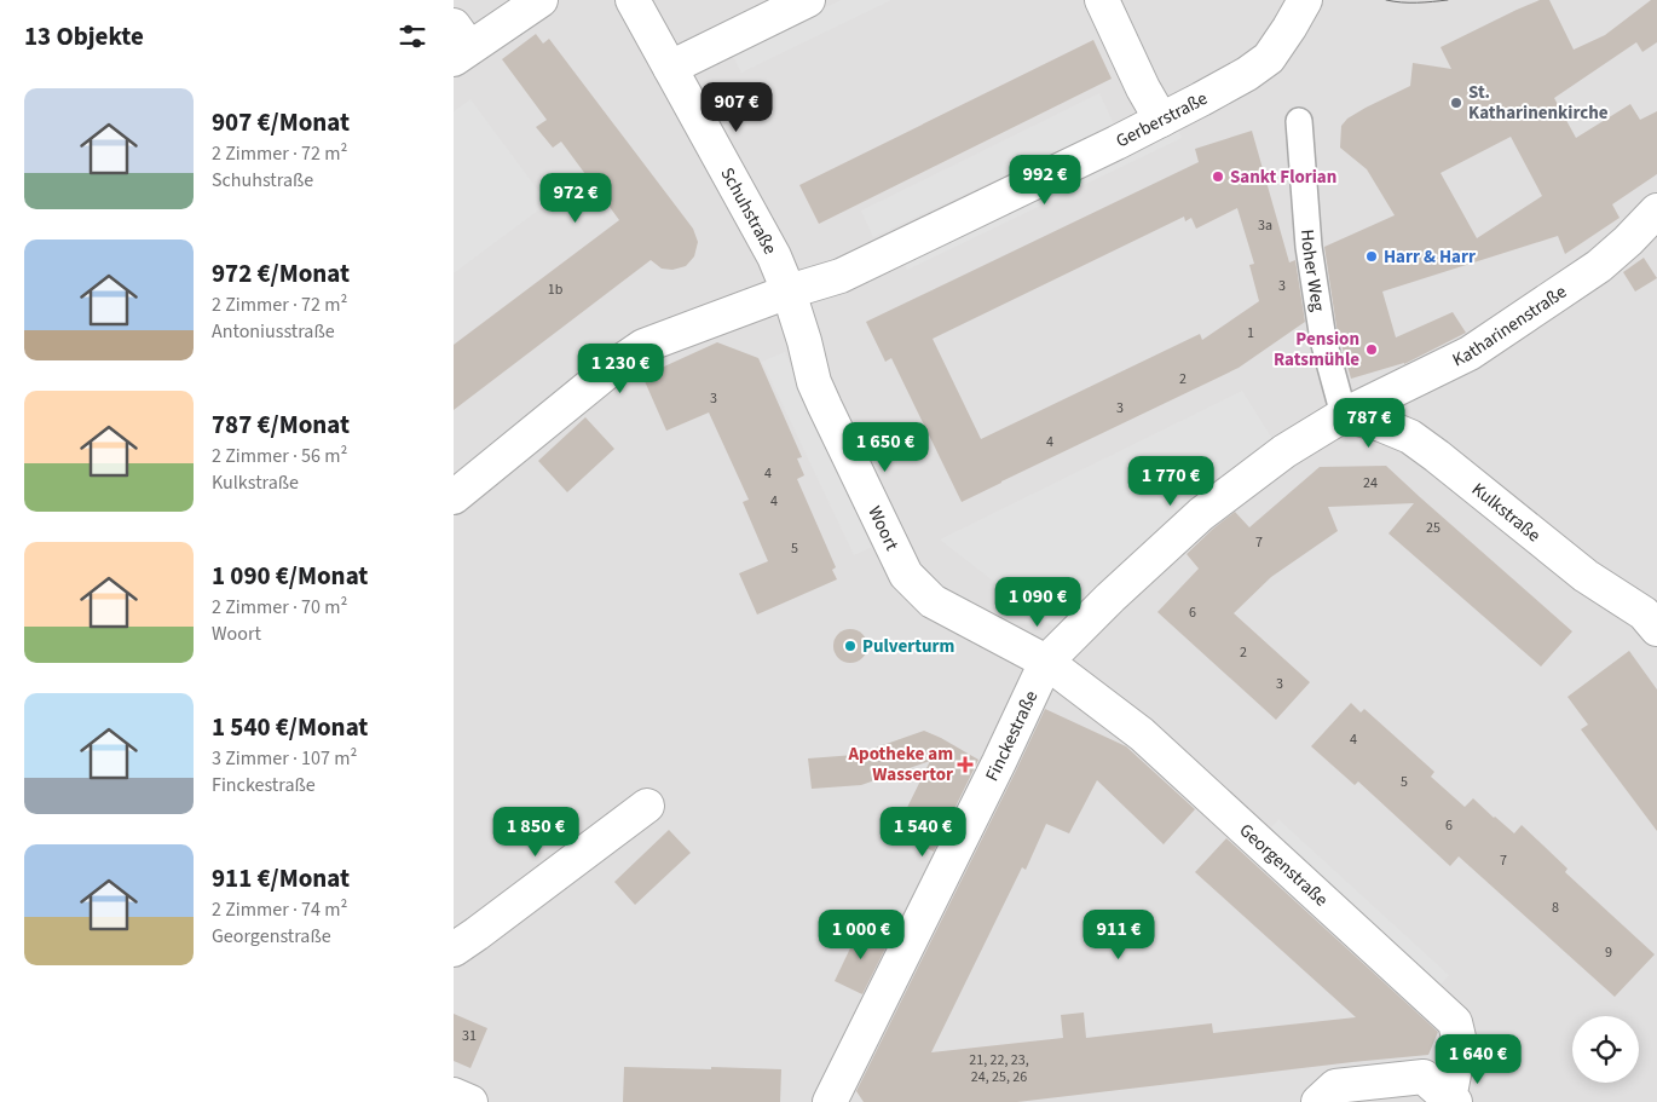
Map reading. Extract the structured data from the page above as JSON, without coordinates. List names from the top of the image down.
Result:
{
  "streets": {
    "street": [
      "Gerberstraße",
      "Schuhstraße",
      "Hoher Weg",
      "Katharinenstraße",
      "Kulkstraße",
      "Woort",
      "Finckestraße",
      "Georgenstraße"
    ]
  },
  "crossings": [
    ["Gerberstraße", "Schuhstraße"],
    ["Gerberstraße", "Woort"],
    ["Schuhstraße", "Woort"],
    ["Hoher Weg", "Katharinenstraße"],
    ["Hoher Weg", "Kulkstraße"],
    ["Katharinenstraße", "Kulkstraße"],
    ["Katharinenstraße", "Woort"],
    ["Katharinenstraße", "Finckestraße"],
    ["Katharinenstraße", "Georgenstraße"],
    ["Woort", "Finckestraße"],
    ["Woort", "Georgenstraße"],
    ["Finckestraße", "Georgenstraße"]
  ],
  "places": {
    "other": [
      "St. Katharinenkirche",
      "Sankt Florian",
      "Harr & Harr",
      "Pension Ratsmühle",
      "Pulverturm"
    ],
    "health": ["Apotheke am Wassertor"]
  },
  "house_numbers": [
    "3a",
    "3",
    "1b",
    "1",
    "2",
    "3",
    "3",
    "4",
    "4",
    "24",
    "4",
    "25",
    "7",
    "5",
    "6",
    "2",
    "3",
    "4",
    "5",
    "6",
    "7",
    "8",
    "9",
    "31",
    "21, 22, 23, 24, 25, 26"
  ],
  "page": {
    "heading": "13 Objekte",
    "list": [
      {
        "name": "907 €/Monat",
        "note": "2 Zimmer · 72 m² · Schuhstraße"
      },
      {
        "name": "972 €/Monat",
        "note": "2 Zimmer · 72 m² · Antoniusstraße"
      },
      {
        "name": "787 €/Monat",
        "note": "2 Zimmer · 56 m² · Kulkstraße"
      },
      {
        "name": "1 090 €/Monat",
        "note": "2 Zimmer · 70 m² · Woort"
      },
      {
        "name": "1 540 €/Monat",
        "note": "3 Zimmer · 107 m² · Finckestraße"
      },
      {
        "name": "911 €/Monat",
        "note": "2 Zimmer · 74 m² · Georgenstraße"
      }
    ],
    "price": [
      "907 €",
      "992 €",
      "972 €",
      "1 230 €",
      "787 €",
      "1 650 €",
      "1 770 €",
      "1 090 €",
      "1 850 €",
      "1 540 €",
      "1 000 €",
      "911 €",
      "1 640 €"
    ]
  }
}
